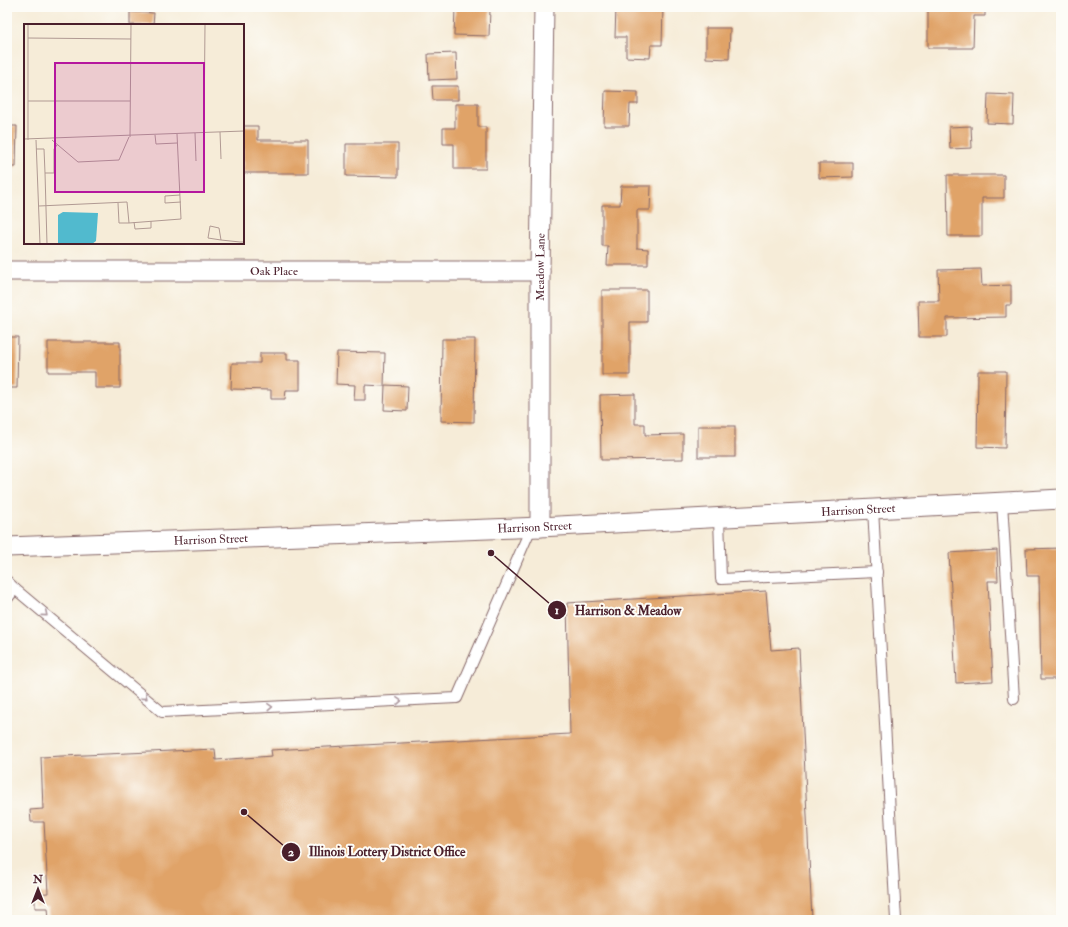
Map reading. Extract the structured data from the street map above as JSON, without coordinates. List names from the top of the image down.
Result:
{
  "streets": {
    "street": ["Meadow Lane", "Oak Place", "Harrison Street"]
  },
  "crossings": [
    ["Meadow Lane", "Oak Place"],
    ["Meadow Lane", "Harrison Street"]
  ],
  "places": ["Harrison & Meadow", "Illinois Lottery District Office"],
  "north": "top"
}
